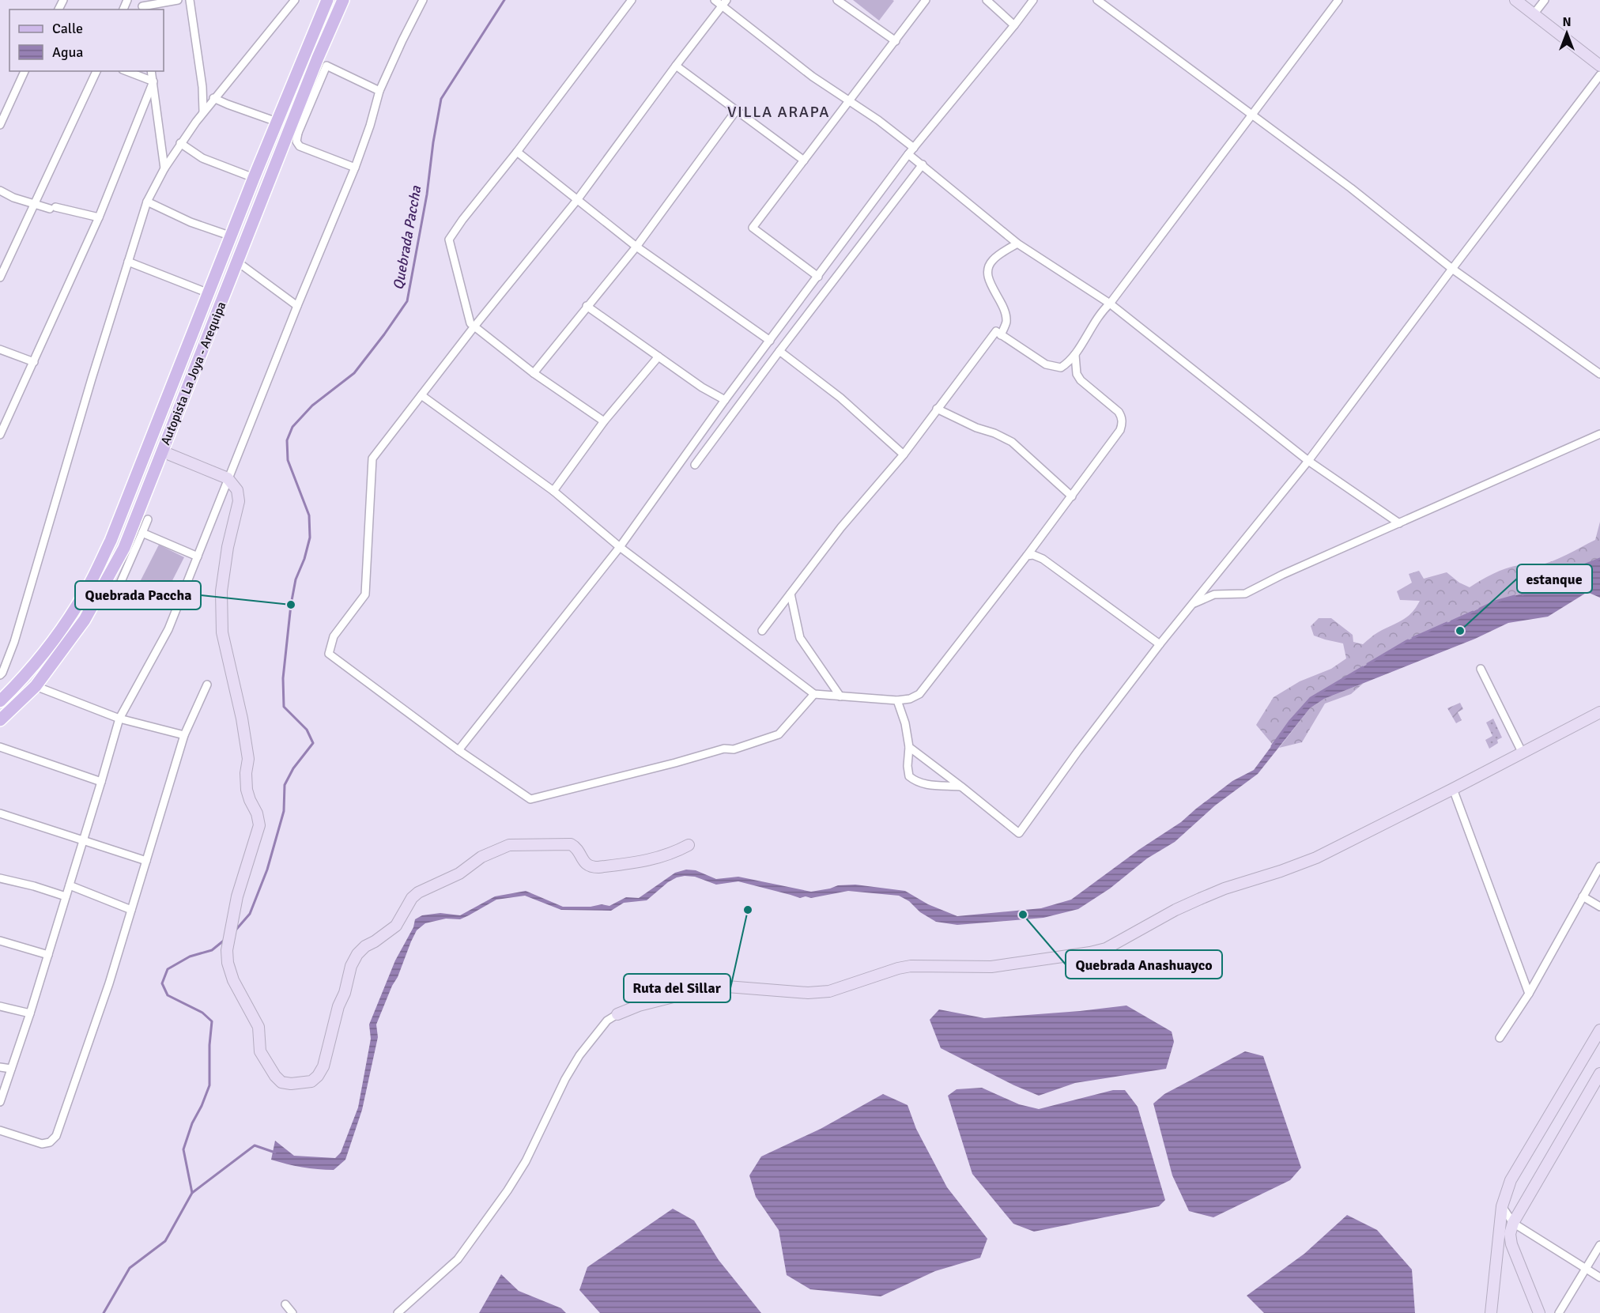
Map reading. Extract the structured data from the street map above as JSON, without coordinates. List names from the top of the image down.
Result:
{
  "streets": {
    "main road": ["Autopista La Joya - Arequipa"]
  },
  "districts": ["VILLA ARAPA"],
  "water": ["Quebrada Paccha"],
  "places": [
    "Quebrada Paccha",
    "estanque",
    "Ruta del Sillar",
    "Quebrada Anashuayco"
  ],
  "legend": ["Calle", "Agua"],
  "north": "top"
}
